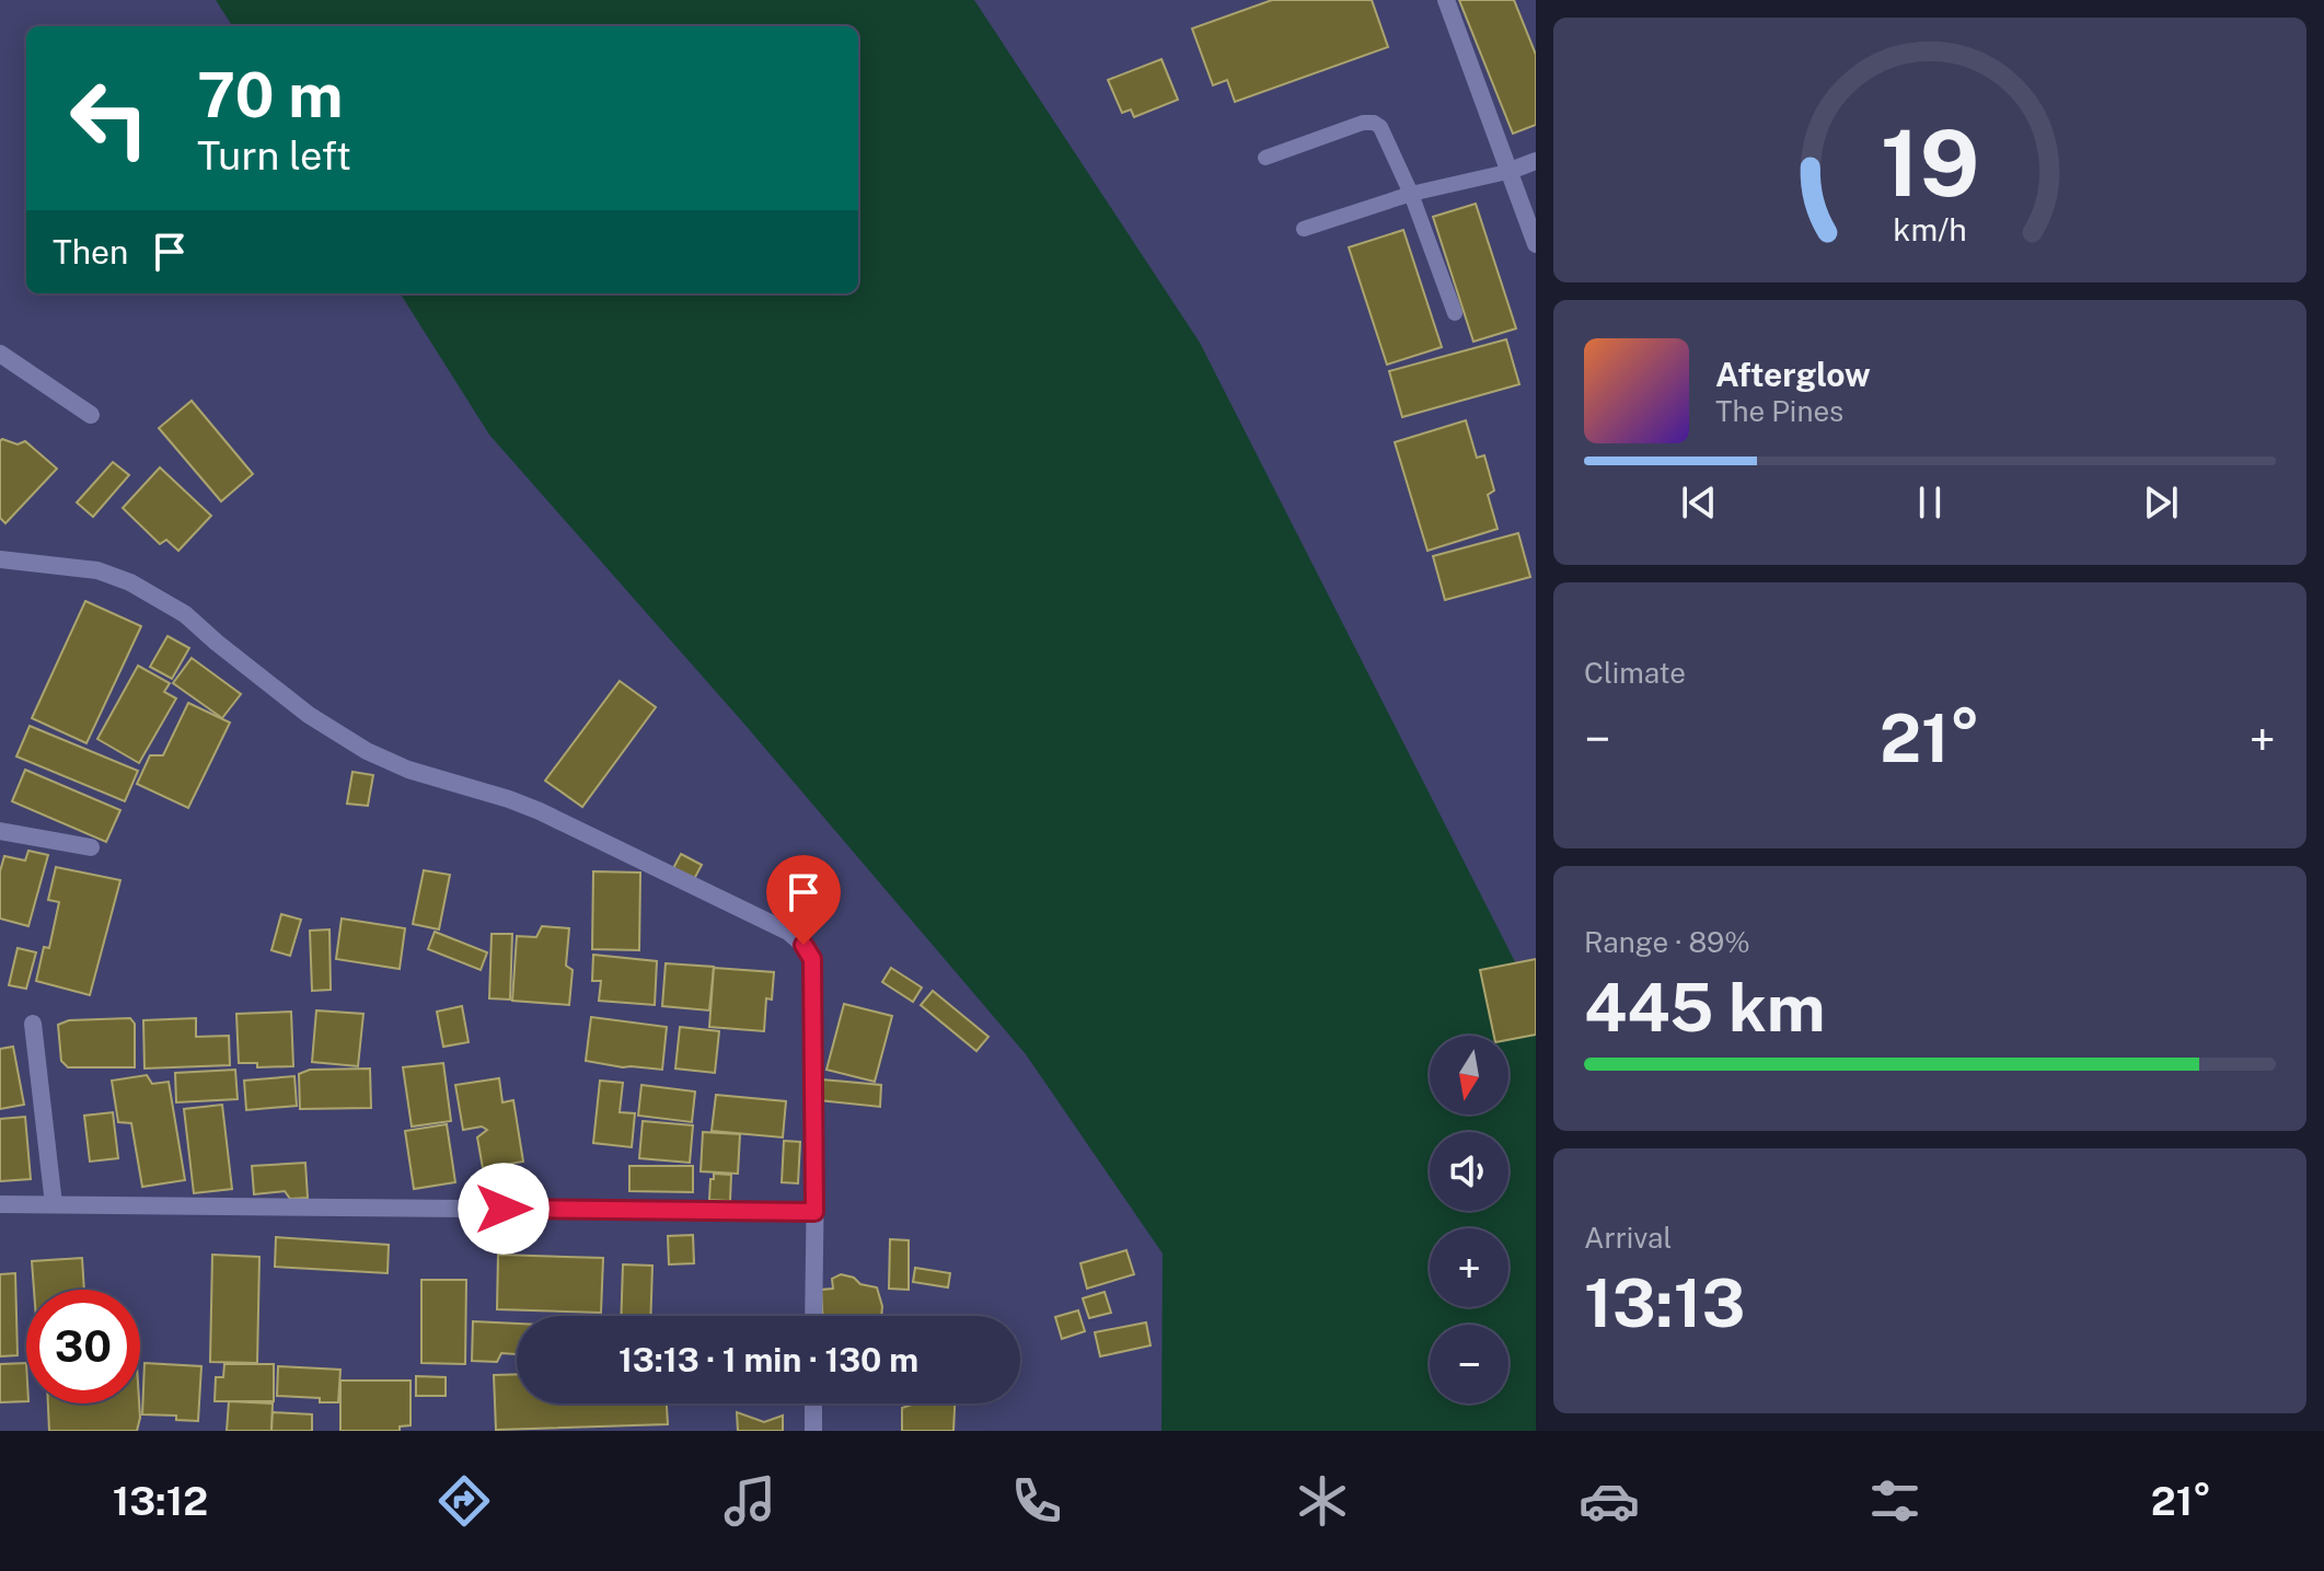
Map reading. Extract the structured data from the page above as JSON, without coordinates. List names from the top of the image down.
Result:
{
  "north": "bottom",
  "page": {
    "turn": ["70 m", "Turn left"],
    "then": "Then",
    "song": ["Afterglow", "The Pines"],
    "tile": [
      "Climate",
      ["Range · 89%", "445 km"],
      ["Arrival", "13:13"]
    ],
    "heat": ["−", "21°", "+"],
    "map_buttons": ["+", "−"],
    "limit": "30",
    "trip": "13:13 · 1 min · 130 m",
    "tabs": ["13:12", "21°"],
    "gauge": ["19", "km/h"]
  }
}
